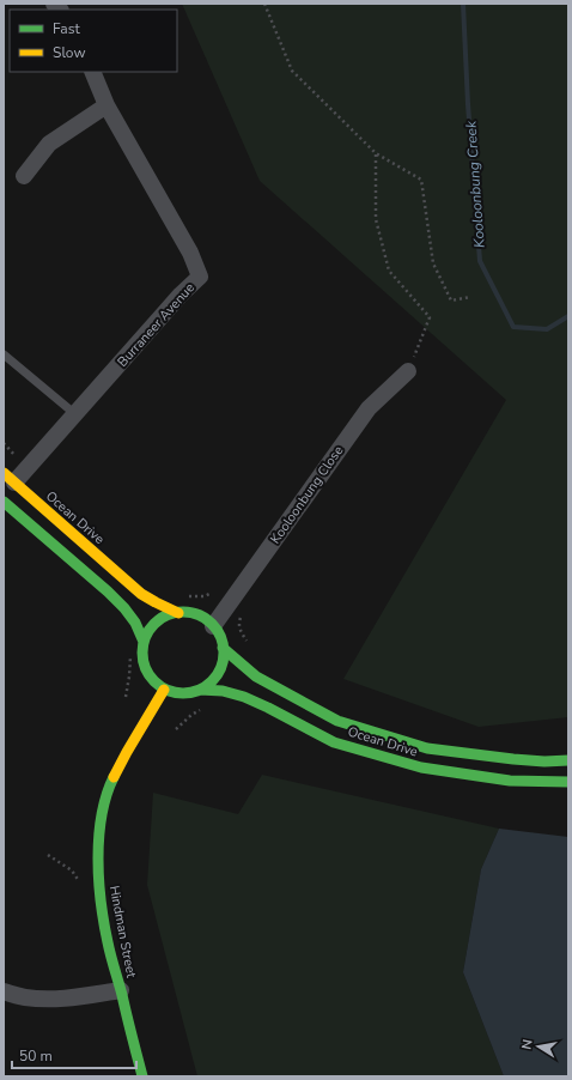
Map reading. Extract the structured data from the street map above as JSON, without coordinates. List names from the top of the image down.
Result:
{
  "streets": {
    "main road": ["Ocean Drive", "Hindman Street"],
    "street": ["Burraneer Avenue", "Kooloonbung Close"]
  },
  "crossings": [
    ["Burraneer Avenue", "Ocean Drive"],
    ["Kooloonbung Close", "Ocean Drive"],
    ["Kooloonbung Close", "Hindman Street"],
    ["Ocean Drive", "Hindman Street"]
  ],
  "water": ["Kooloonbung Creek"],
  "legend": ["Fast", "Slow"],
  "scale_bar": "50 m",
  "north": "left"
}
